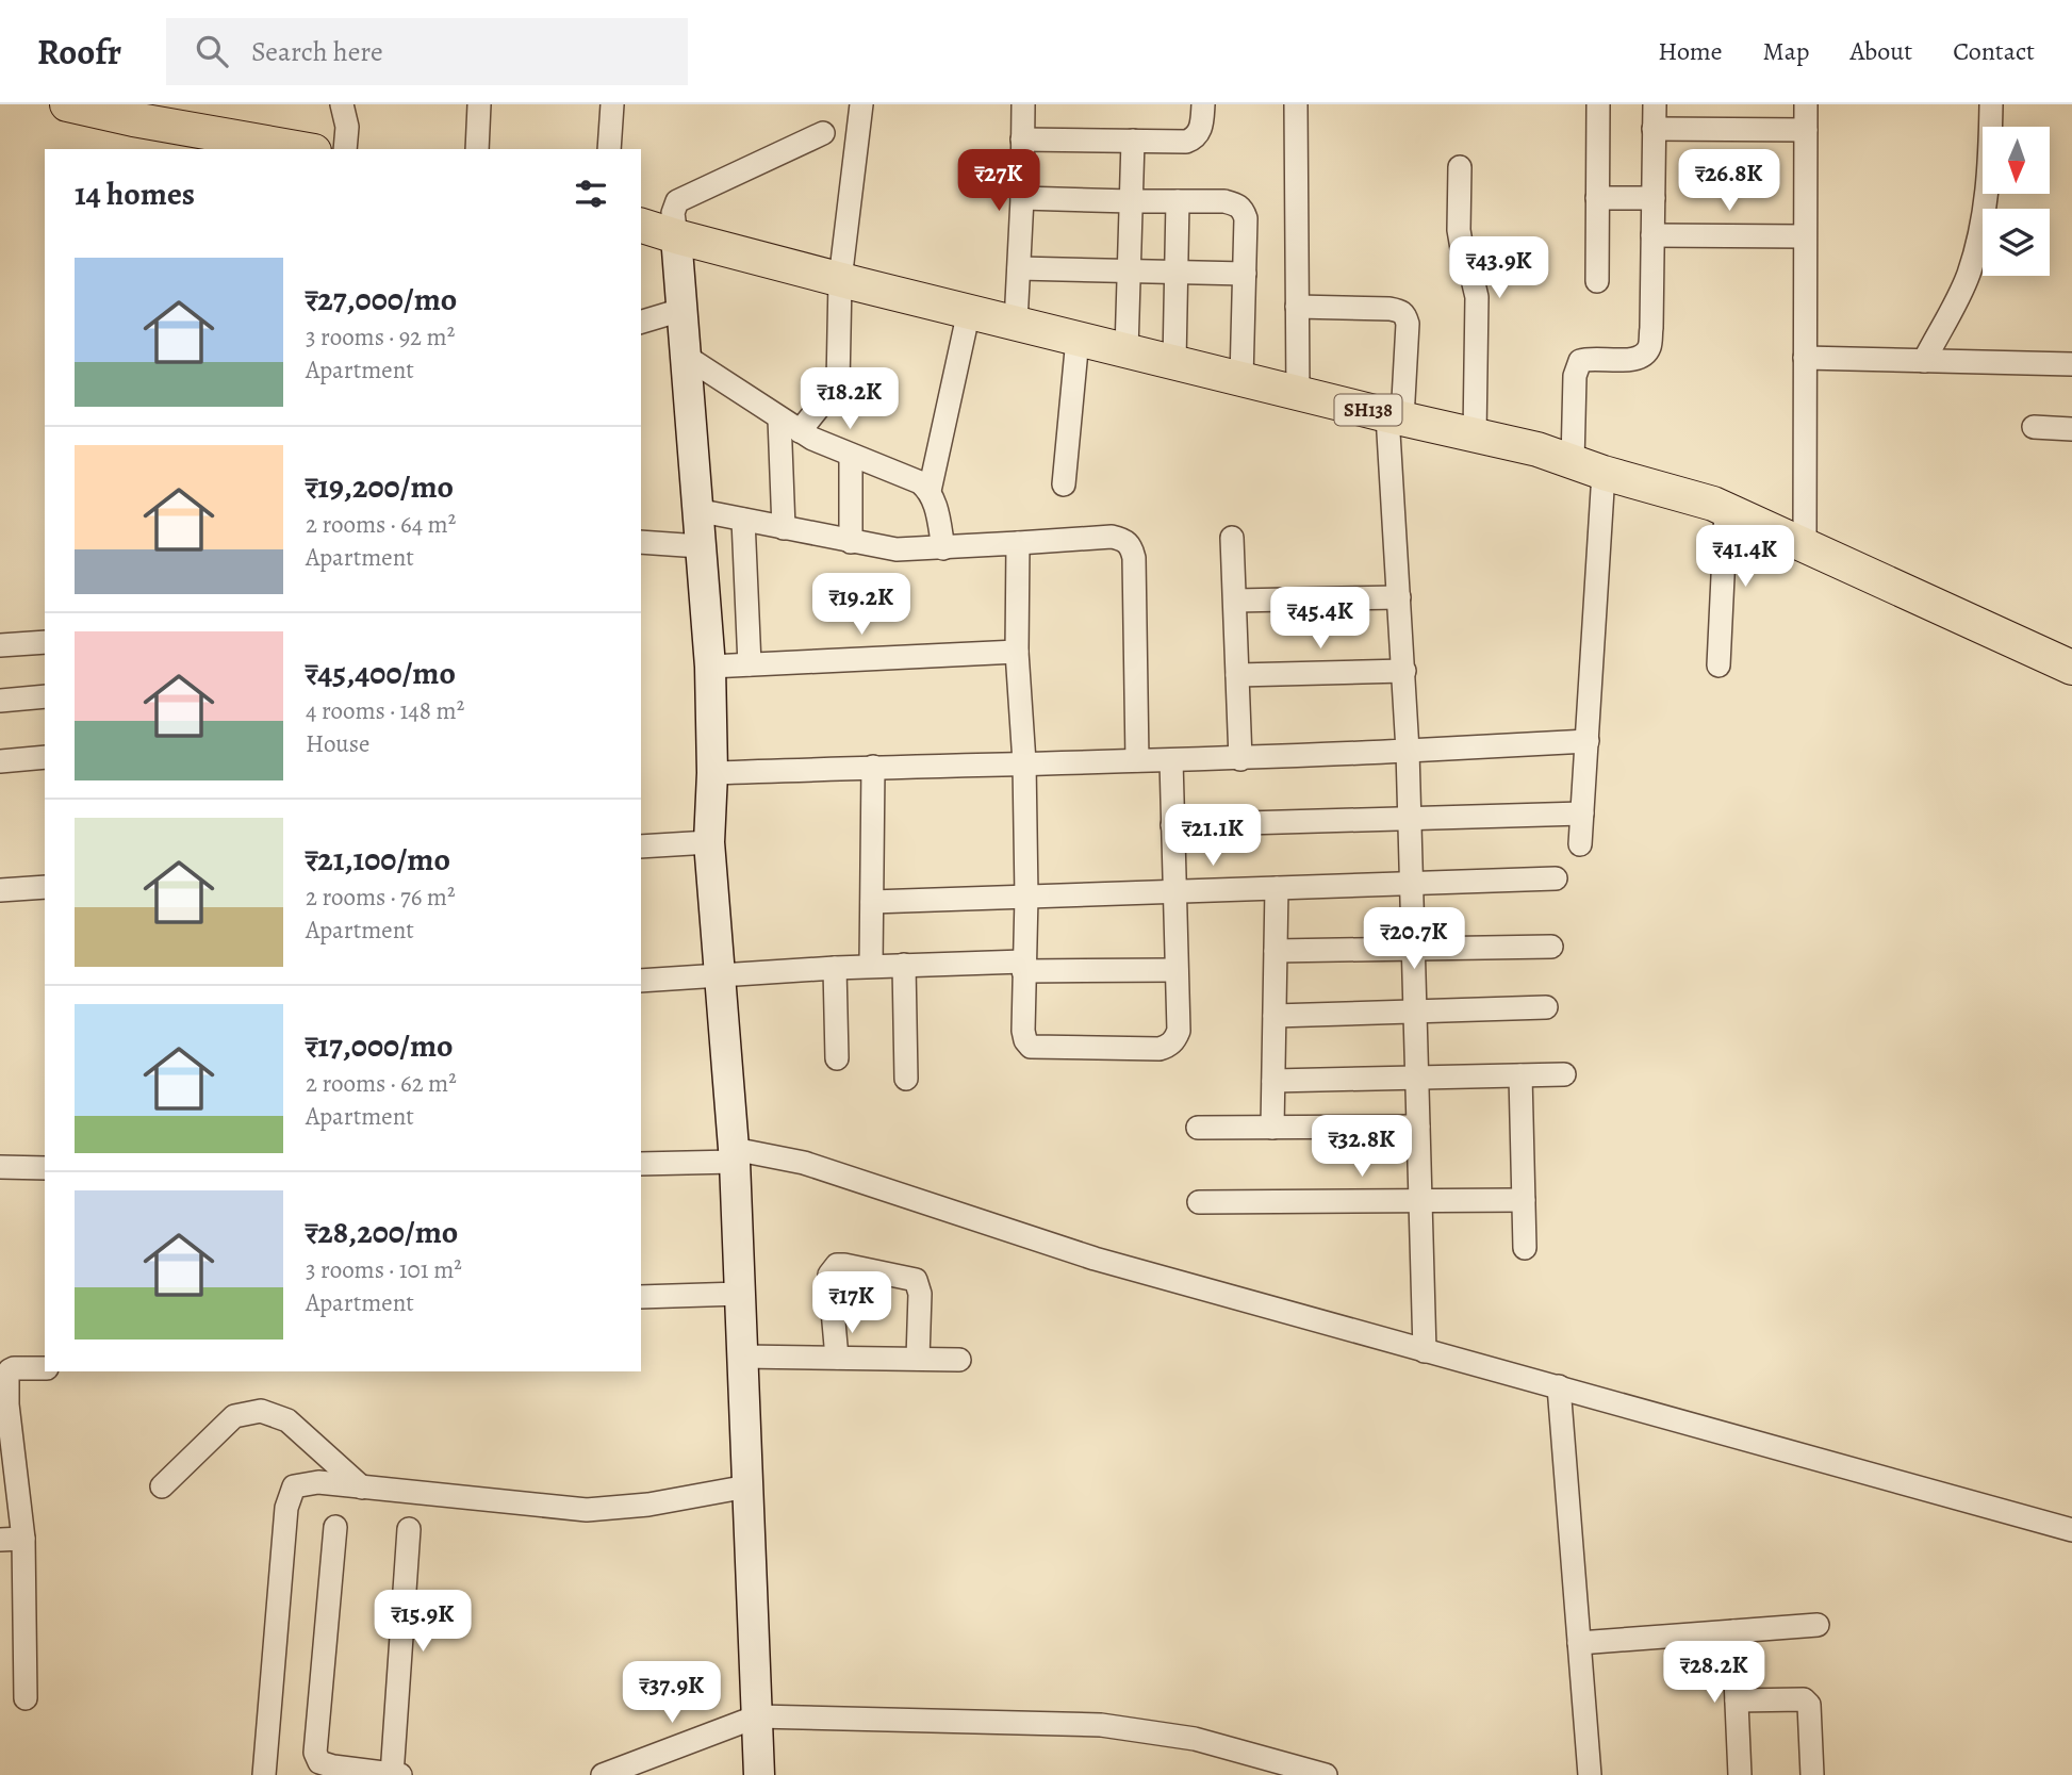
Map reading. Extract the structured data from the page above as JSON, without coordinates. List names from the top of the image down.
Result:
{
  "streets": {
    "main road": ["SH138"]
  },
  "north": "bottom",
  "page": {
    "header": "Roofr",
    "search": "Search here",
    "nav": [
      "Home",
      "Map",
      "About",
      "Contact"
    ],
    "price": [
      "₹27K",
      "₹26.8K",
      "₹43.9K",
      "₹18.2K",
      "₹41.4K",
      "₹19.2K",
      "₹45.4K",
      "₹21.1K",
      "₹20.7K",
      "₹32.8K",
      "₹17K",
      "₹15.9K",
      "₹28.2K",
      "₹37.9K"
    ],
    "heading": "14 homes",
    "list": [
      {
        "name": "₹27,000/mo",
        "note": "3 rooms · 92 m² · Apartment"
      },
      {
        "name": "₹19,200/mo",
        "note": "2 rooms · 64 m² · Apartment"
      },
      {
        "name": "₹45,400/mo",
        "note": "4 rooms · 148 m² · House"
      },
      {
        "name": "₹21,100/mo",
        "note": "2 rooms · 76 m² · Apartment"
      },
      {
        "name": "₹17,000/mo",
        "note": "2 rooms · 62 m² · Apartment"
      },
      {
        "name": "₹28,200/mo",
        "note": "3 rooms · 101 m² · Apartment"
      }
    ]
  }
}
